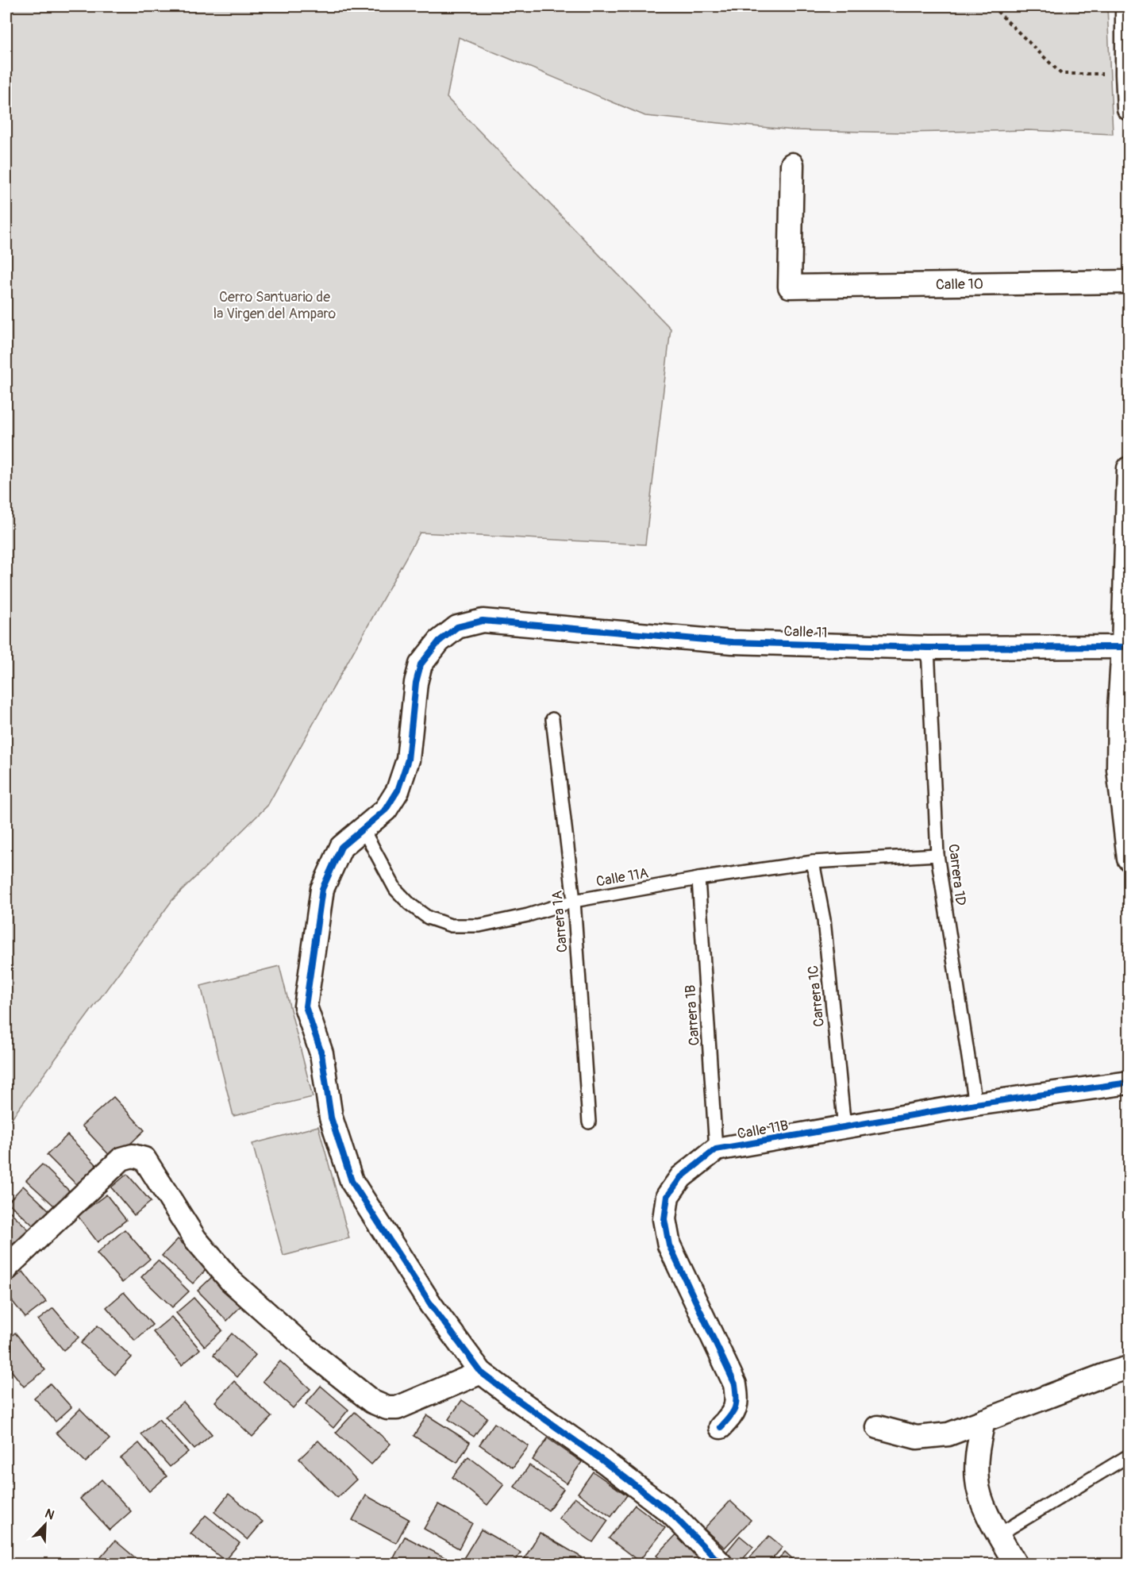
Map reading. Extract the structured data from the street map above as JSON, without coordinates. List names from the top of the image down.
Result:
{
  "streets": {
    "street": ["Calle 10", "Calle 11", "Calle 11B"],
    "lane": [
      "Carrera 1D",
      "Calle 11A",
      "Carrera 1A",
      "Carrera 1C",
      "Carrera 1B"
    ]
  },
  "crossings": [
    ["Calle 11", "Carrera 1D"],
    ["Calle 11", "Calle 11A"],
    ["Carrera 1D", "Calle 11A"],
    ["Carrera 1D", "Calle 11B"],
    ["Calle 11A", "Carrera 1A"],
    ["Calle 11A", "Carrera 1C"],
    ["Calle 11A", "Carrera 1B"],
    ["Carrera 1C", "Calle 11B"],
    ["Carrera 1B", "Calle 11B"]
  ],
  "parks": ["Cerro Santuario de la Virgen del Amparo"],
  "north": "top right"
}
